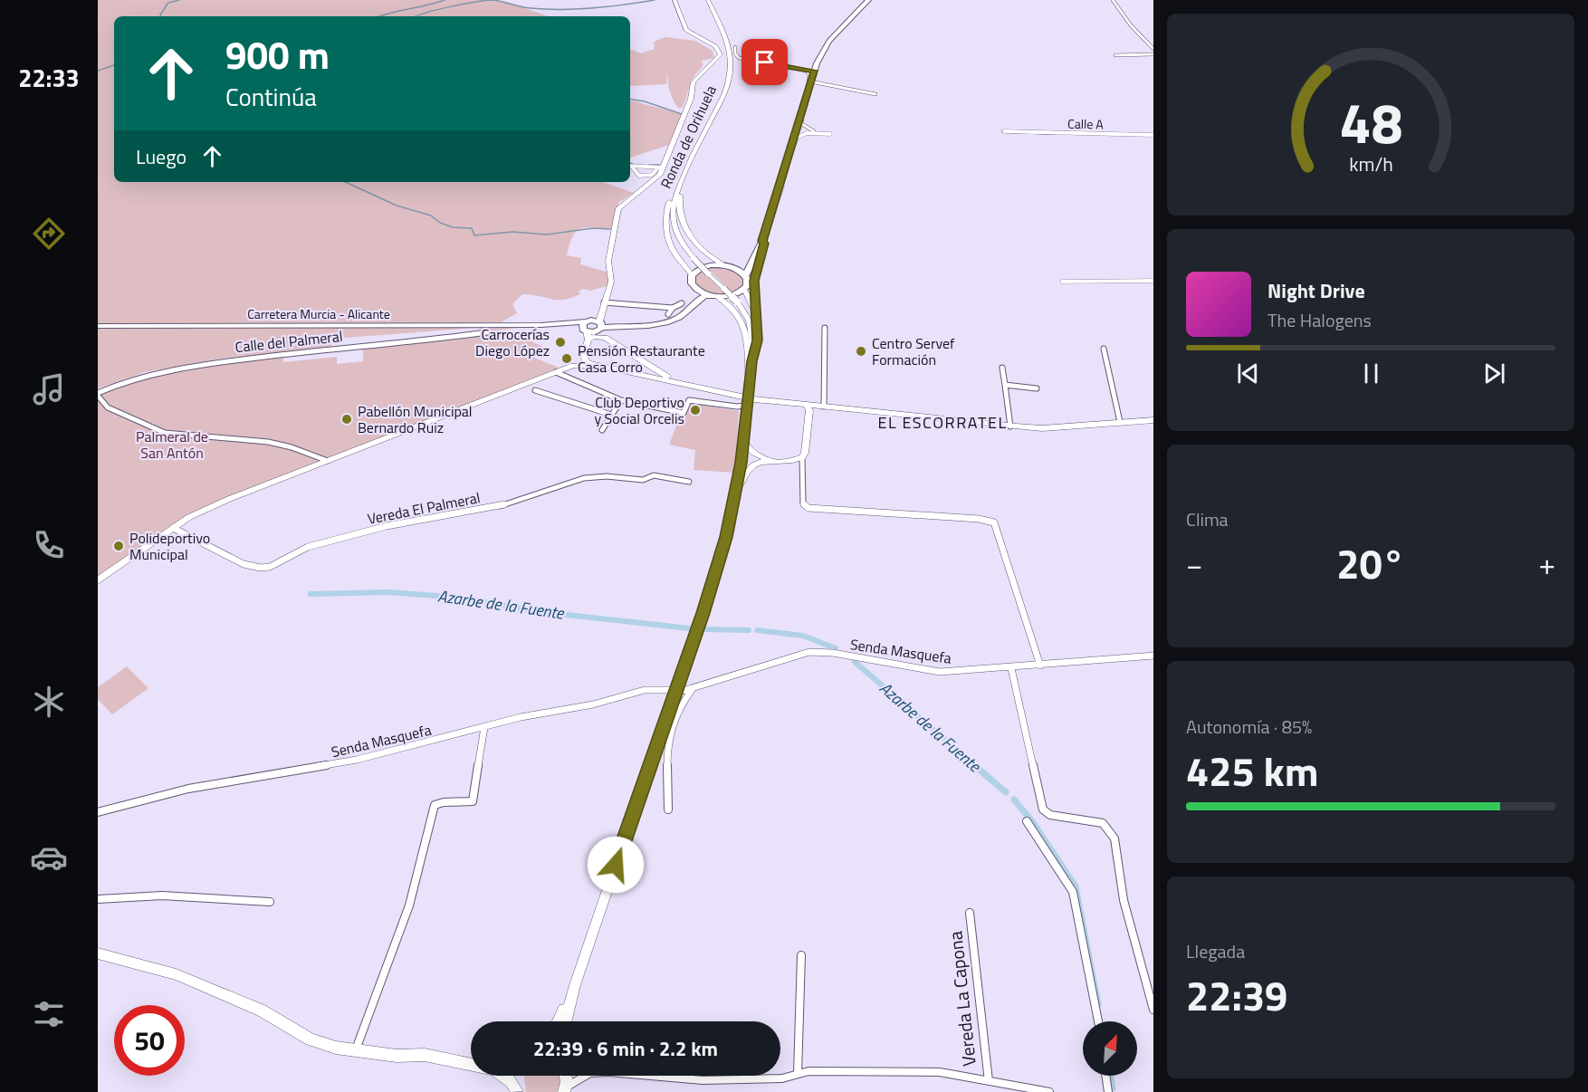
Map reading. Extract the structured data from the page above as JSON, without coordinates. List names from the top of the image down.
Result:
{
  "streets": {
    "highway": ["Carretera Murcia - Alicante"],
    "main road": ["Ronda de Orihuela"],
    "street": [
      "Calle A",
      "Calle del Palmeral",
      "Vereda El Palmeral",
      "Senda Masquefa",
      "Vereda La Capona"
    ]
  },
  "districts": ["EL ESCORRATEL"],
  "water": ["Azarbe de la Fuente"],
  "parks": ["Palmeral de San Antón"],
  "places": [
    "Carrocerías Diego López",
    "Centro Servef Formación",
    "Pensión Restaurante Casa Corro",
    "Club Deportivo y Social Orcelis",
    "Pabellón Municipal Bernardo Ruiz",
    "Polideportivo Municipal"
  ],
  "north": "top right",
  "page": {
    "tabs": "22:33",
    "turn": ["900 m", "Continúa"],
    "then": "Luego",
    "song": ["Night Drive", "The Halogens"],
    "tile": [
      "Clima",
      ["Autonomía · 85%", "425 km"],
      ["Llegada", "22:39"]
    ],
    "heat": ["−", "20°", "+"],
    "limit": "50",
    "trip": "22:39 · 6 min · 2.2 km",
    "gauge": ["48", "km/h"]
  }
}
